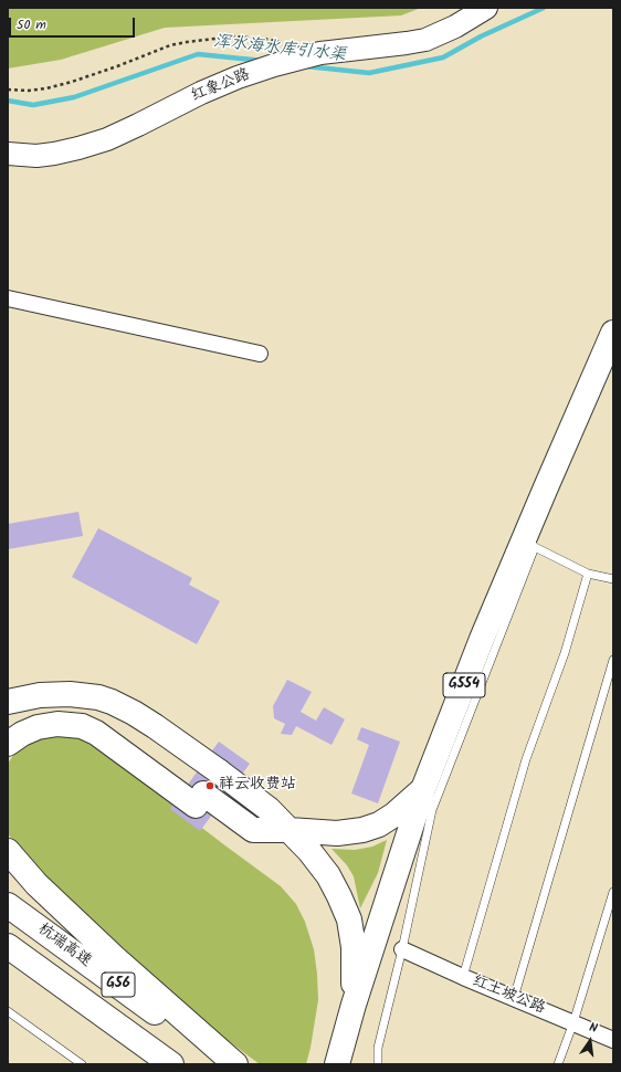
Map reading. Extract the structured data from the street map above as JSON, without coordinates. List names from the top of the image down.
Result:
{
  "streets": {
    "highway": ["G554", "杭瑞高速", "G56"],
    "main road": ["红象公路"],
    "street": ["红土坡公路"]
  },
  "water": ["浑水海水库引水渠"],
  "places": ["祥云收费站"],
  "scale_bar": "50 m",
  "north": "top"
}
